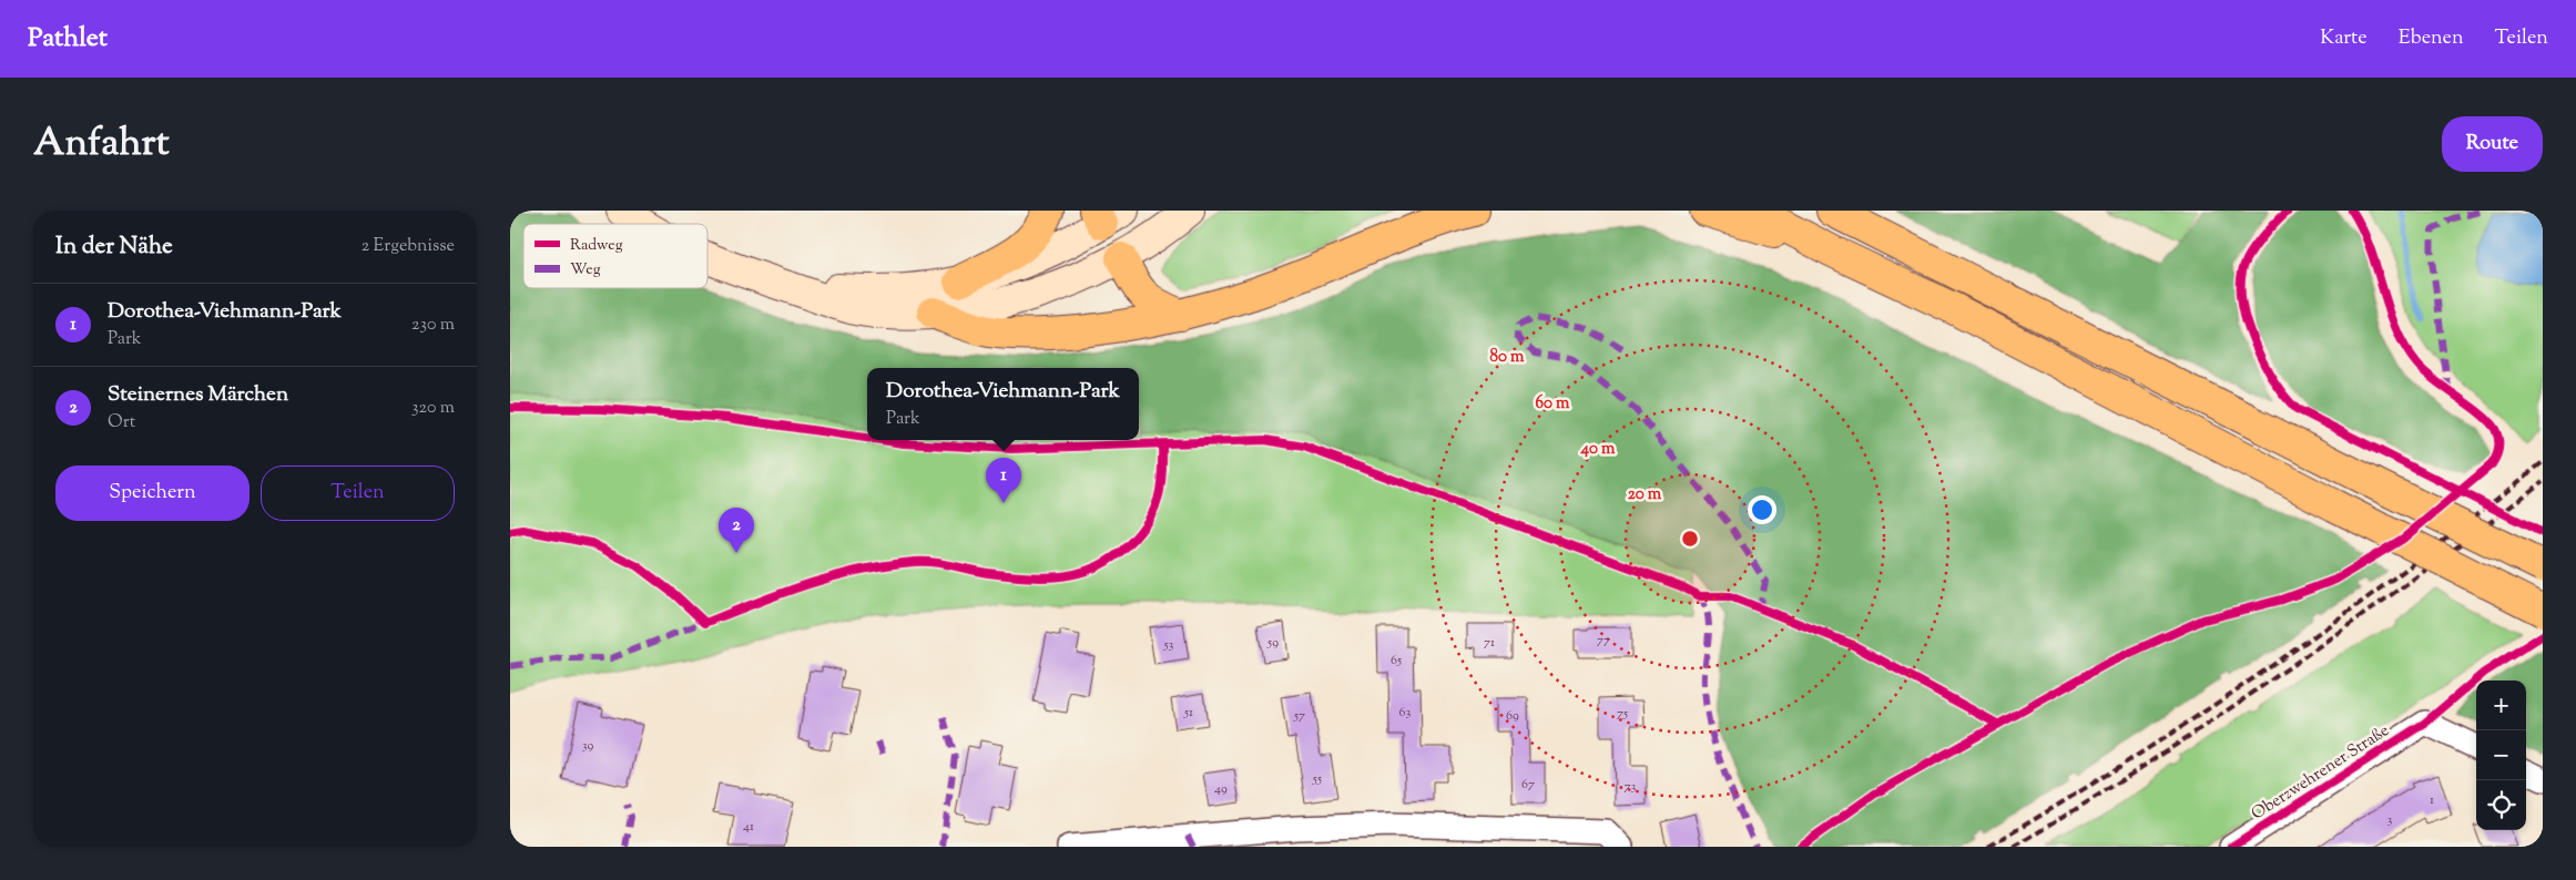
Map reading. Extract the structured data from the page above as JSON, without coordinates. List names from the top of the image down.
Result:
{
  "streets": {
    "street": ["Oberzwehrener Straße"]
  },
  "house_numbers": [
    "77",
    "59",
    "71",
    "53",
    "65",
    "51",
    "63",
    "75",
    "57",
    "69",
    "39",
    "55",
    "67",
    "73",
    "49",
    "1",
    "3",
    "41"
  ],
  "legend": ["Radweg", "Weg"],
  "page": {
    "header": "Pathlet",
    "nav": ["Karte", "Ebenen", "Teilen"],
    "title": "Anfahrt",
    "buttons": [
      "Route",
      ["Speichern", "Teilen"]
    ],
    "heading": ["In der Nähe", "2 Ergebnisse"],
    "list": [
      {
        "mark": "1",
        "name": "Dorothea-Viehmann-Park",
        "note": "Park",
        "value": "230 m"
      },
      {
        "mark": "2",
        "name": "Steinernes Märchen",
        "note": "Ort",
        "value": "320 m"
      }
    ],
    "popup": ["Dorothea-Viehmann-Park", "Park"],
    "pins": ["1", "2"],
    "map_buttons": ["+", "−"]
  },
  "rings": [
    "80 m",
    "60 m",
    "40 m",
    "20 m"
  ]
}
